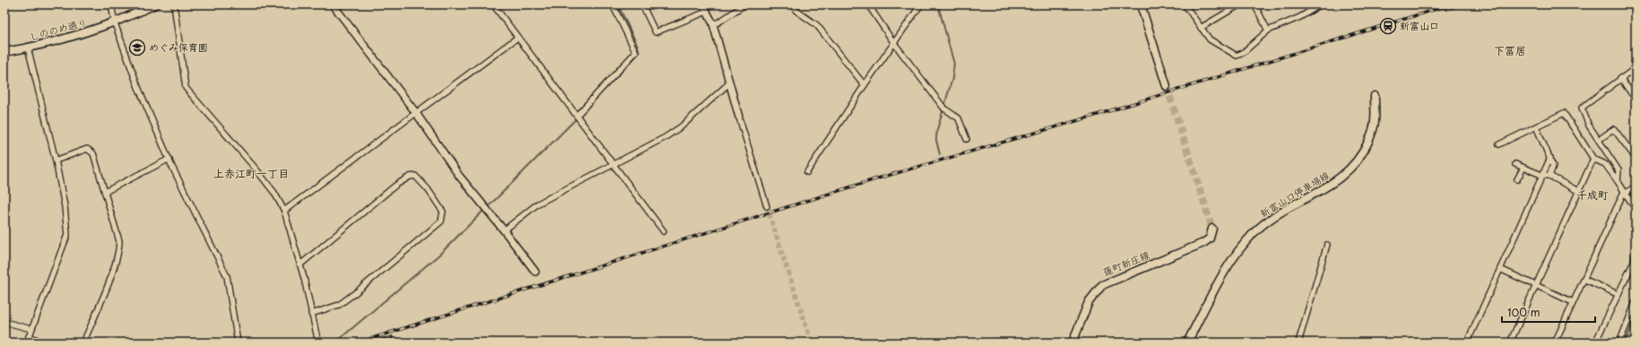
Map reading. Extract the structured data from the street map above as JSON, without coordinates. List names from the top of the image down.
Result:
{
  "streets": {
    "main road": ["しののめ通り", "新富山口停車場線", "蓮町新庄線"]
  },
  "districts": ["下冨居", "上赤江町一丁目", "千成町"],
  "places": {
    "station": ["新富山口"],
    "school or university": ["めぐみ保育園"]
  },
  "scale_bar": "100 m"
}
